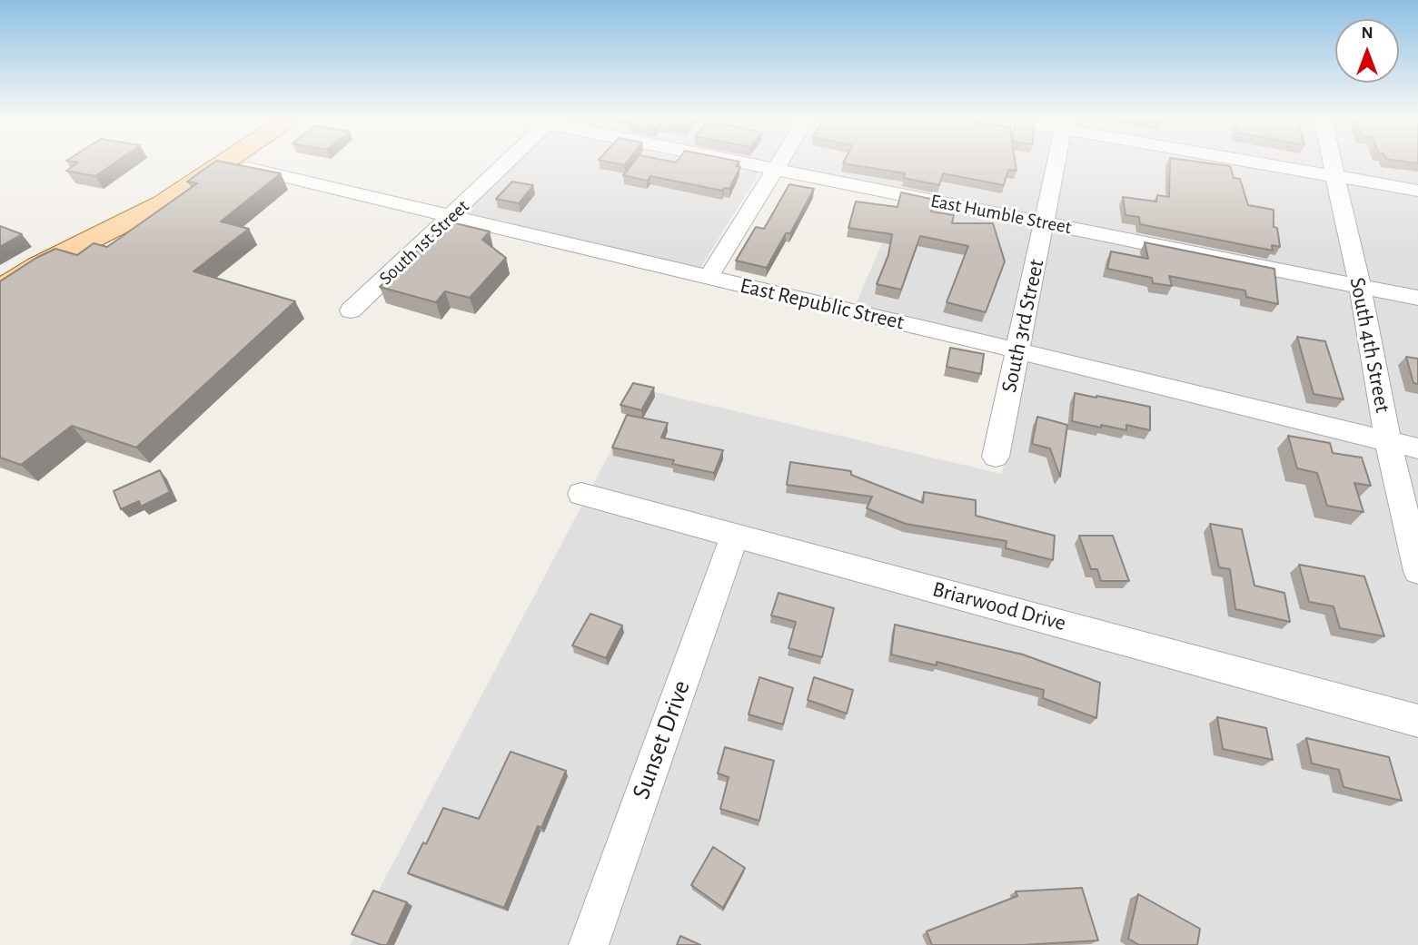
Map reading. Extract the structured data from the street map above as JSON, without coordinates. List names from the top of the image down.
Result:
{
  "streets": {
    "street": [
      "East Humble Street",
      "South 1st Street",
      "East Republic Street",
      "South 3rd Street",
      "South 4th Street",
      "Briarwood Drive",
      "Sunset Drive"
    ]
  },
  "crossings": [
    ["East Humble Street", "South 3rd Street"],
    ["East Humble Street", "South 4th Street"],
    ["South 1st Street", "East Republic Street"],
    ["East Republic Street", "South 3rd Street"],
    ["East Republic Street", "South 4th Street"],
    ["Briarwood Drive", "Sunset Drive"]
  ],
  "north": "top"
}
